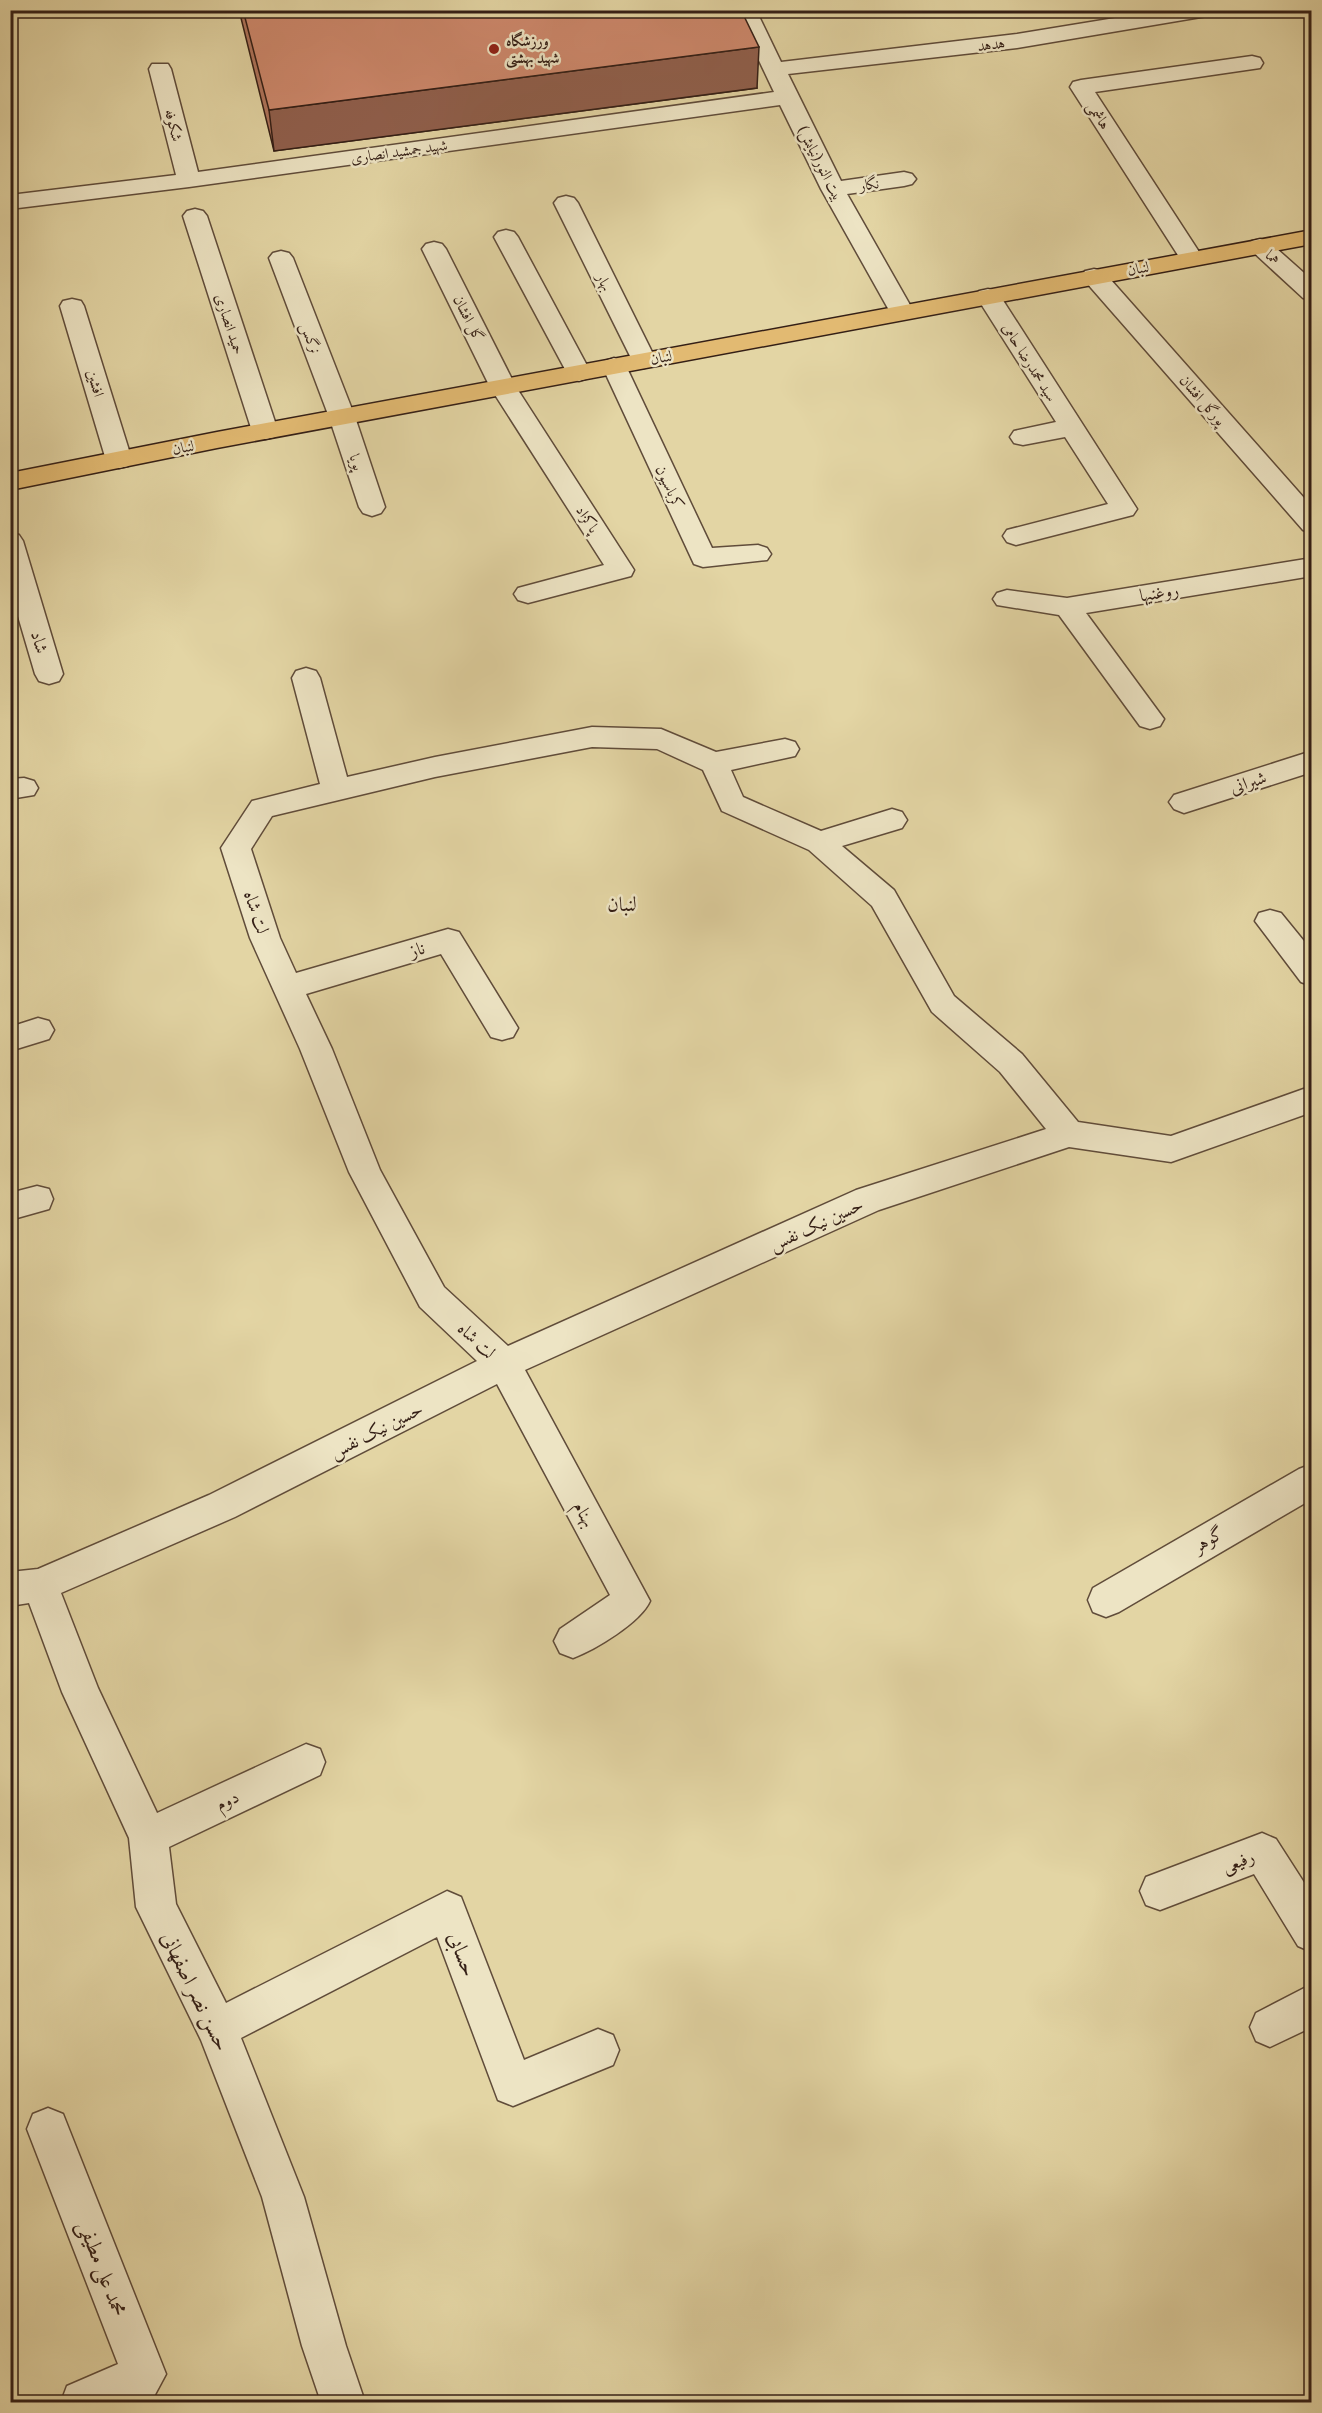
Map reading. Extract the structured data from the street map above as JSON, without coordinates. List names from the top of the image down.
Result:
{
  "streets": {
    "main road": ["لنبان"],
    "street": [
      "هدهد",
      "هاشمی",
      "شکوفه",
      "شهید جمشید انصاری",
      "بیت النور(نیایش)",
      "نگار",
      "هما",
      "بهار",
      "گل افشان",
      "حمید انصاری",
      "نرگس",
      "سید محمدرضا حامی",
      "افشین",
      "پورگل افشان",
      "پویا",
      "کرباسیون",
      "پاکزاد",
      "روغنیها",
      "شاد",
      "شیرانی",
      "لت شاه",
      "ناز",
      "حسین نیک نفس",
      "بهنام",
      "گوهر",
      "دوم",
      "رفیعی",
      "حسابی",
      "حسن نصر اصفهانی",
      "محمد علی مطیفی"
    ]
  },
  "crossings": [
    ["هدهد", "بیت النور(نیایش)"],
    ["هاشمی", "لنبان"],
    ["شکوفه", "شهید جمشید انصاری"],
    ["شهید جمشید انصاری", "بیت النور(نیایش)"],
    ["بیت النور(نیایش)", "نگار"],
    ["بیت النور(نیایش)", "لنبان"],
    ["هما", "لنبان"],
    ["لنبان", "بهار"],
    ["لنبان", "گل افشان"],
    ["لنبان", "حمید انصاری"],
    ["لنبان", "نرگس"],
    ["لنبان", "سید محمدرضا حامی"],
    ["لنبان", "افشین"],
    ["لنبان", "پورگل افشان"],
    ["لنبان", "پویا"],
    ["لنبان", "کرباسیون"],
    ["لنبان", "پاکزاد"],
    ["گل افشان", "پاکزاد"],
    ["نرگس", "پویا"],
    ["لت شاه", "ناز"],
    ["لت شاه", "حسین نیک نفس"],
    ["لت شاه", "بهنام"],
    ["حسین نیک نفس", "بهنام"],
    ["حسین نیک نفس", "حسن نصر اصفهانی"],
    ["دوم", "حسن نصر اصفهانی"],
    ["حسابی", "حسن نصر اصفهانی"]
  ],
  "districts": ["لنبان"],
  "places": ["ورزشگاه شهید بهشتی"]
}
